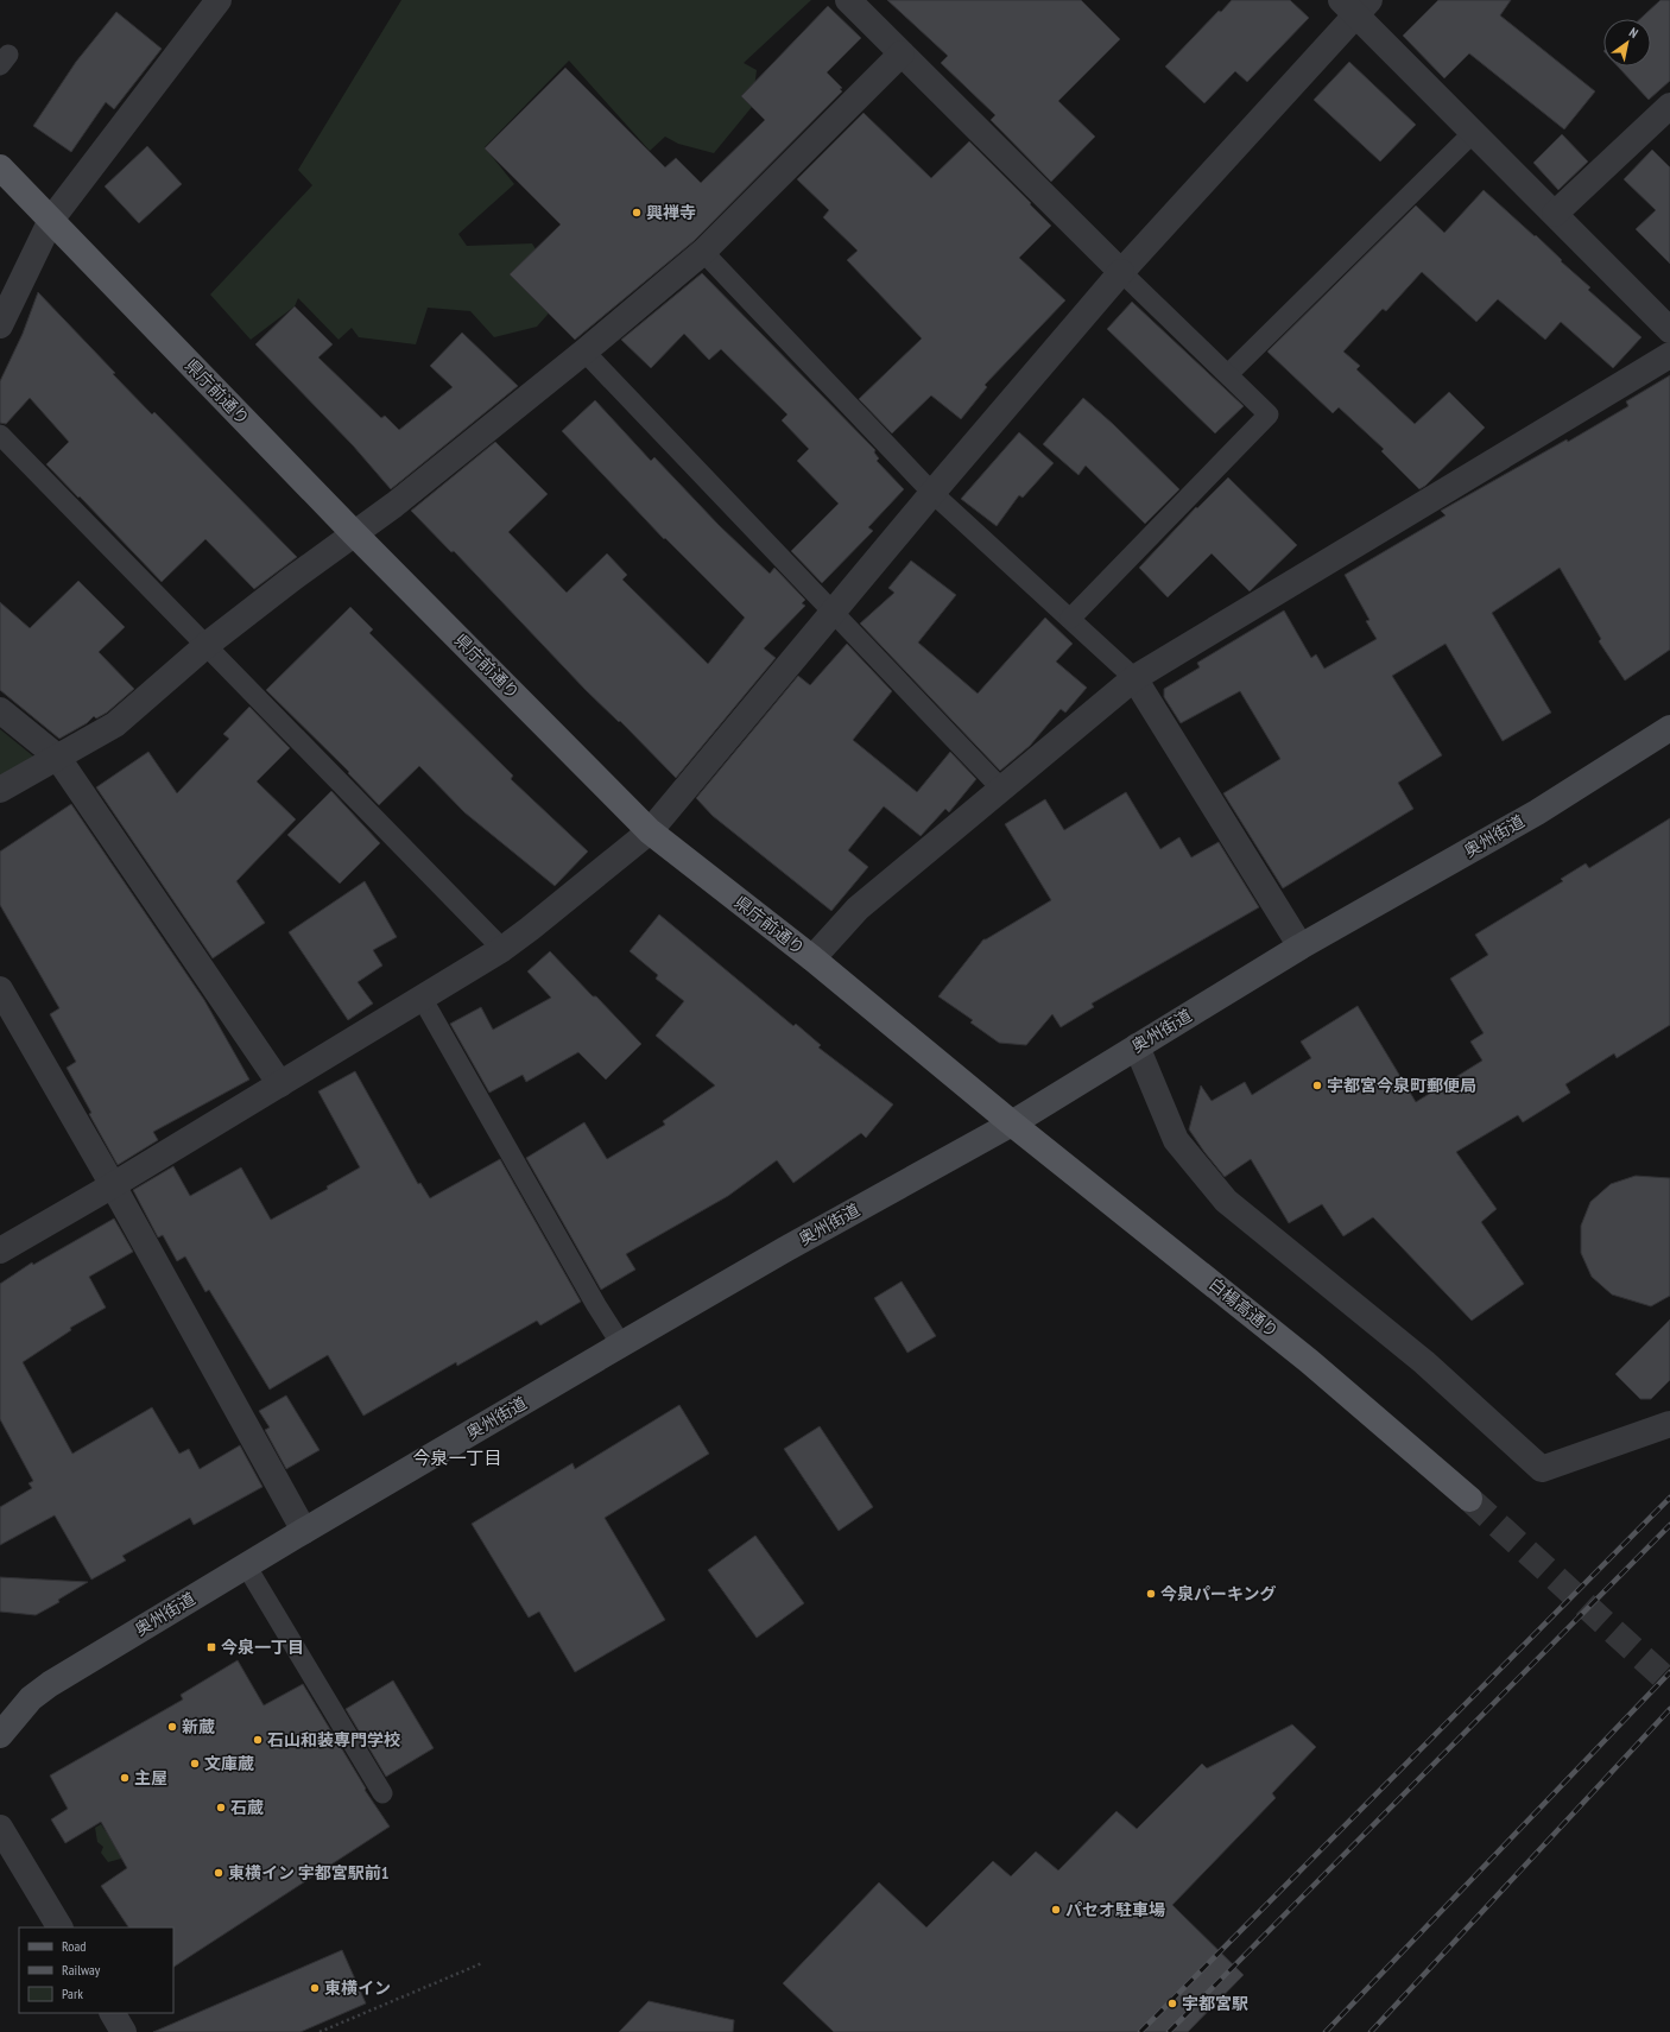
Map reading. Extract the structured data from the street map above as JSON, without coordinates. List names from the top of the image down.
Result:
{
  "streets": {
    "main road": ["県庁前通り", "奥州街道", "白楊高通り"]
  },
  "crossings": [
    ["県庁前通り", "奥州街道"],
    ["県庁前通り", "白楊高通り"],
    ["奥州街道", "白楊高通り"]
  ],
  "districts": ["今泉一丁目"],
  "places": {
    "other": [
      "興禅寺",
      "宇都宮今泉町郵便局",
      "今泉パーキング",
      "新蔵",
      "石山和装専門学校",
      "文庫蔵",
      "主屋",
      "石蔵",
      "東横イン 宇都宮駅前1",
      "パセオ駐車場",
      "東横イン",
      "宇都宮駅"
    ],
    "transit": ["今泉一丁目"]
  },
  "legend": ["Road", "Railway", "Park"],
  "north": "top right"
}
